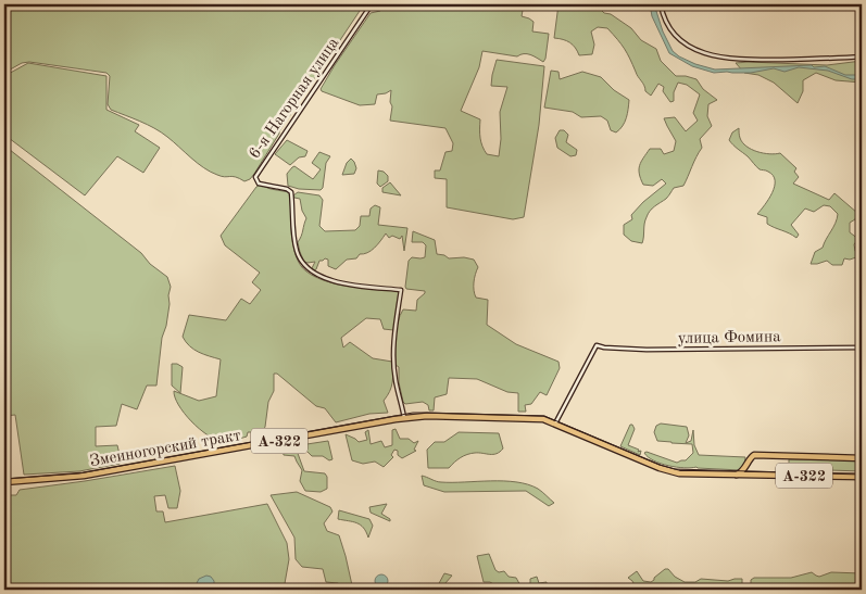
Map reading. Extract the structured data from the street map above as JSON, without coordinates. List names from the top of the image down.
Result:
{
  "streets": {
    "highway": ["А-322", "Змеиногорский тракт"],
    "street": ["6-я Нагорная улица", "улица Фомина"]
  },
  "crossings": [
    ["6-я Нагорная улица", "Змеиногорский тракт"],
    ["улица Фомина", "А-322"],
    ["улица Фомина", "Змеиногорский тракт"],
    ["А-322", "Змеиногорский тракт"]
  ]
}
